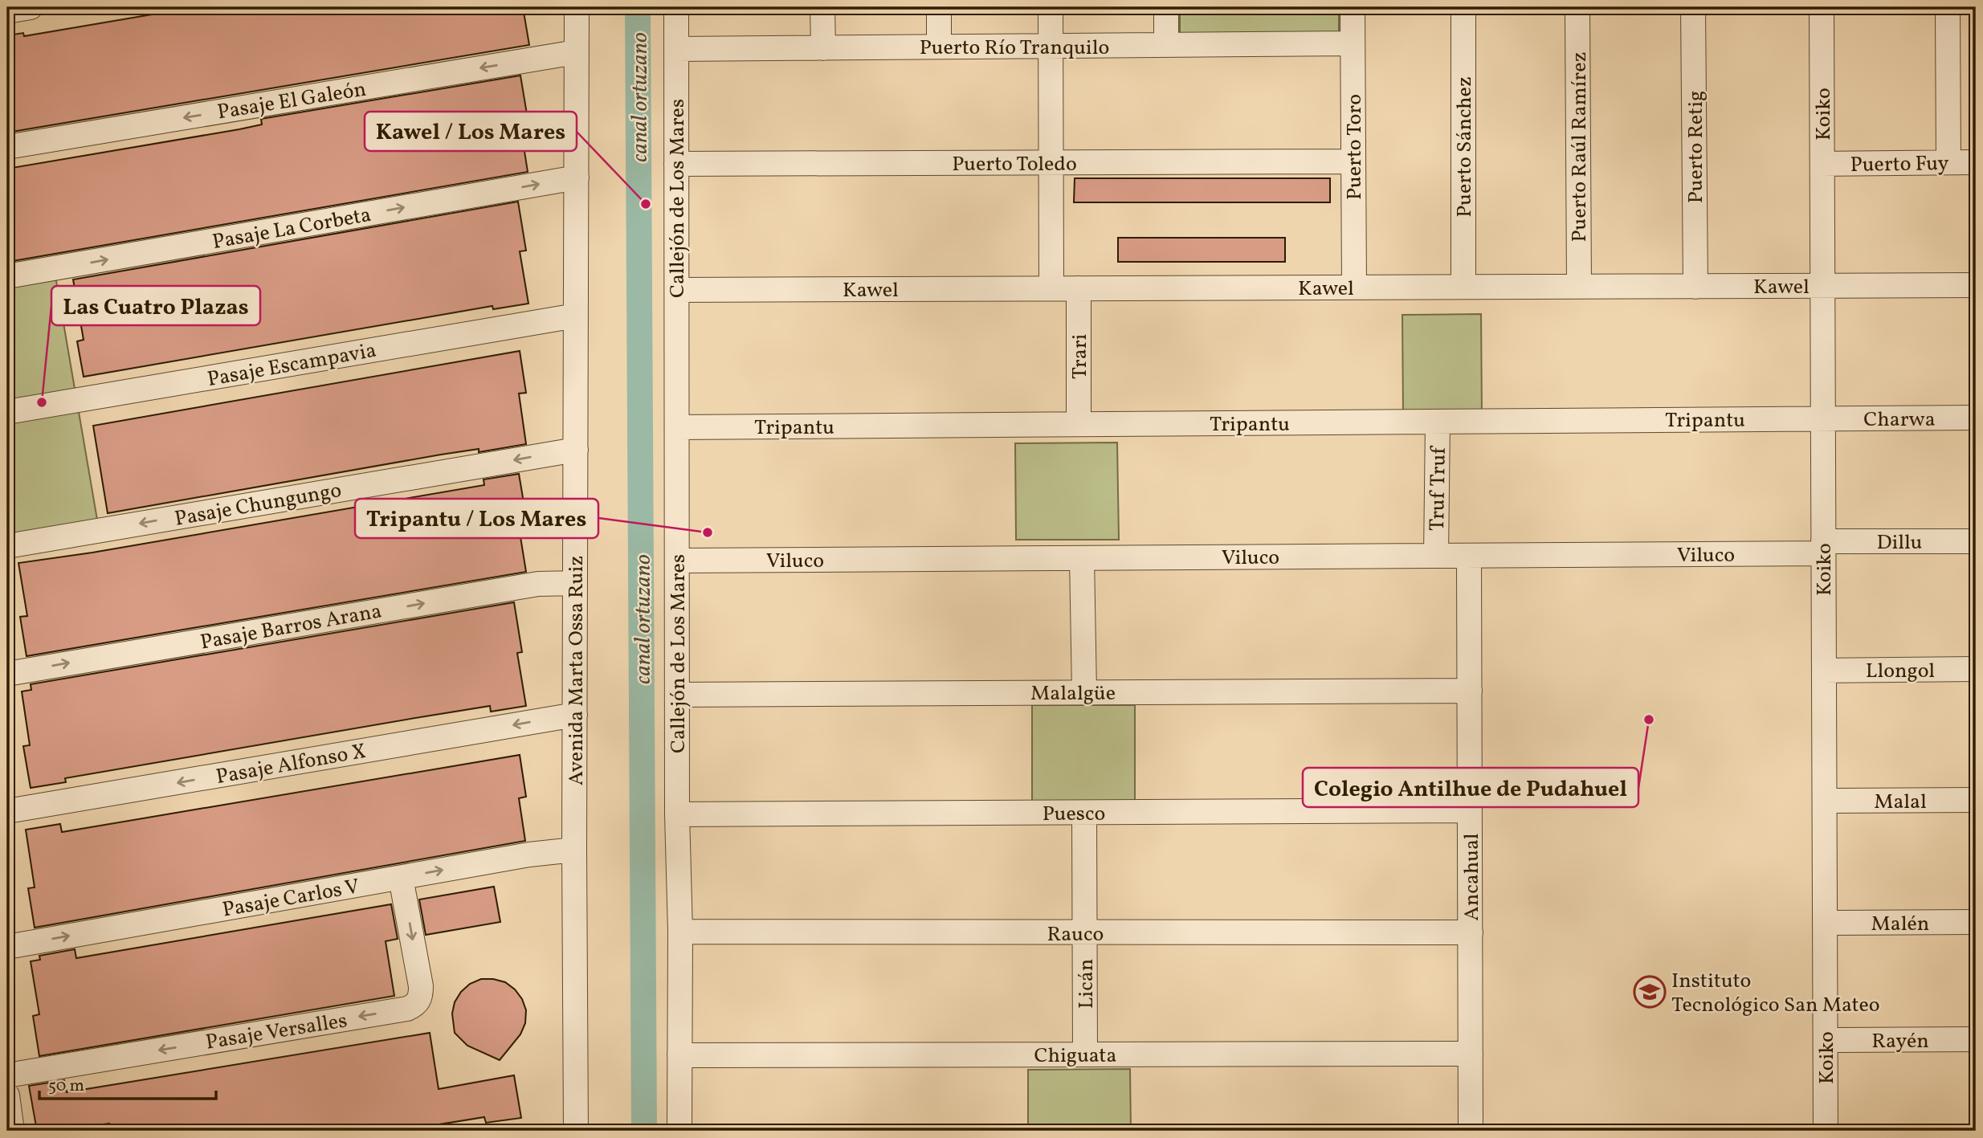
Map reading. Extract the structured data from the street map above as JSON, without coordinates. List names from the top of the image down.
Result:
{
  "streets": {
    "street": [
      "Puerto Río Tranquilo",
      "Pasaje El Galeón",
      "Koiko",
      "Puerto Toro",
      "Puerto Sánchez",
      "Puerto Raúl Ramírez",
      "Puerto Retig",
      "Puerto Toledo",
      "Puerto Fuy",
      "Callejón de Los Mares",
      "Pasaje La Corbeta",
      "Kawel",
      "Trari",
      "Pasaje Escampavia",
      "Charwa",
      "Tripantu",
      "Truf Truf",
      "Pasaje Chungungo",
      "Dillu",
      "Viluco",
      "Pasaje Barros Arana",
      "Llongol",
      "Avenida Marta Ossa Ruiz",
      "Malalgüe",
      "Pasaje Alfonso X",
      "Malal",
      "Puesco",
      "Ancahual",
      "Pasaje Carlos V",
      "Malén",
      "Rauco",
      "Licán",
      "Pasaje Versalles",
      "Rayén",
      "Chiguata"
    ]
  },
  "crossings": [
    ["Puerto Río Tranquilo", "Puerto Toro"],
    ["Puerto Río Tranquilo", "Callejón de Los Mares"],
    ["Pasaje El Galeón", "Avenida Marta Ossa Ruiz"],
    ["Koiko", "Puerto Fuy"],
    ["Koiko", "Kawel"],
    ["Koiko", "Charwa"],
    ["Koiko", "Tripantu"],
    ["Koiko", "Dillu"],
    ["Koiko", "Viluco"],
    ["Koiko", "Llongol"],
    ["Koiko", "Malal"],
    ["Koiko", "Malén"],
    ["Koiko", "Rayén"],
    ["Puerto Toro", "Puerto Toledo"],
    ["Puerto Toro", "Kawel"],
    ["Puerto Sánchez", "Kawel"],
    ["Puerto Raúl Ramírez", "Kawel"],
    ["Puerto Retig", "Kawel"],
    ["Puerto Toledo", "Callejón de Los Mares"],
    ["Callejón de Los Mares", "Kawel"],
    ["Callejón de Los Mares", "Tripantu"],
    ["Callejón de Los Mares", "Viluco"],
    ["Callejón de Los Mares", "Malalgüe"],
    ["Callejón de Los Mares", "Puesco"],
    ["Callejón de Los Mares", "Rauco"],
    ["Callejón de Los Mares", "Chiguata"],
    ["Pasaje La Corbeta", "Avenida Marta Ossa Ruiz"],
    ["Kawel", "Trari"],
    ["Trari", "Tripantu"],
    ["Pasaje Escampavia", "Avenida Marta Ossa Ruiz"],
    ["Charwa", "Tripantu"],
    ["Tripantu", "Truf Truf"],
    ["Truf Truf", "Viluco"],
    ["Pasaje Chungungo", "Avenida Marta Ossa Ruiz"],
    ["Dillu", "Viluco"],
    ["Viluco", "Ancahual"],
    ["Pasaje Barros Arana", "Avenida Marta Ossa Ruiz"],
    ["Avenida Marta Ossa Ruiz", "Pasaje Alfonso X"],
    ["Avenida Marta Ossa Ruiz", "Pasaje Carlos V"],
    ["Malalgüe", "Ancahual"],
    ["Puesco", "Ancahual"],
    ["Puesco", "Licán"],
    ["Ancahual", "Rauco"],
    ["Ancahual", "Chiguata"],
    ["Pasaje Carlos V", "Pasaje Versalles"],
    ["Rauco", "Licán"],
    ["Licán", "Chiguata"]
  ],
  "one_way": [
    "Pasaje El Galeón",
    "Pasaje La Corbeta",
    "Pasaje Chungungo",
    "Pasaje Barros Arana",
    "Pasaje Alfonso X",
    "Pasaje Carlos V",
    "Pasaje Versalles"
  ],
  "water": ["canal ortuzano"],
  "places": {
    "other": [
      "Kawel / Los Mares",
      "Las Cuatro Plazas",
      "Tripantu / Los Mares",
      "Colegio Antilhue de Pudahuel"
    ],
    "school or university": ["Instituto Tecnológico San Mateo"]
  },
  "scale_bar": "50 m"
}
